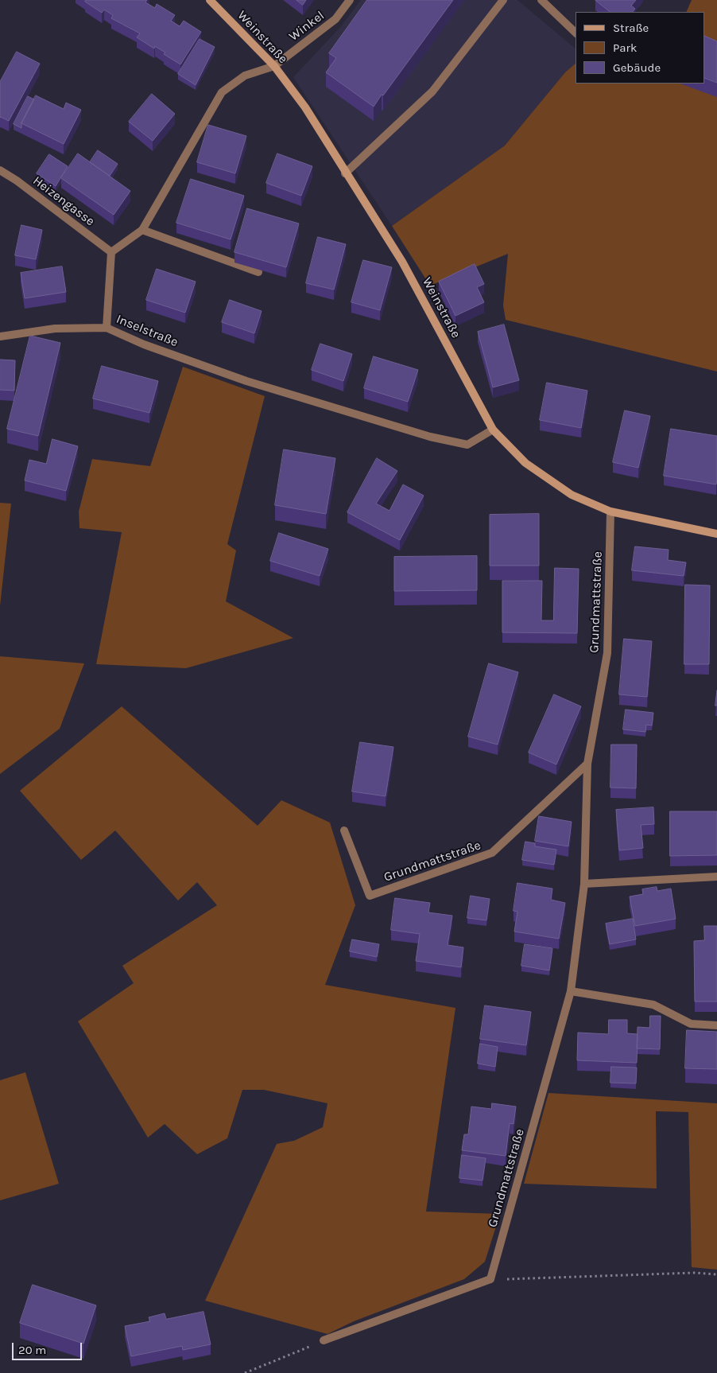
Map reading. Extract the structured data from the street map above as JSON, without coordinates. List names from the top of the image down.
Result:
{
  "streets": {
    "street": [
      "Winkel",
      "Weinstraße",
      "Heizengasse",
      "Inselstraße",
      "Grundmattstraße"
    ]
  },
  "crossings": [
    ["Winkel", "Weinstraße"],
    ["Weinstraße", "Inselstraße"],
    ["Weinstraße", "Grundmattstraße"],
    ["Heizengasse", "Inselstraße"]
  ],
  "legend": ["Straße", "Park", "Gebäude"],
  "scale_bar": "20 m"
}
